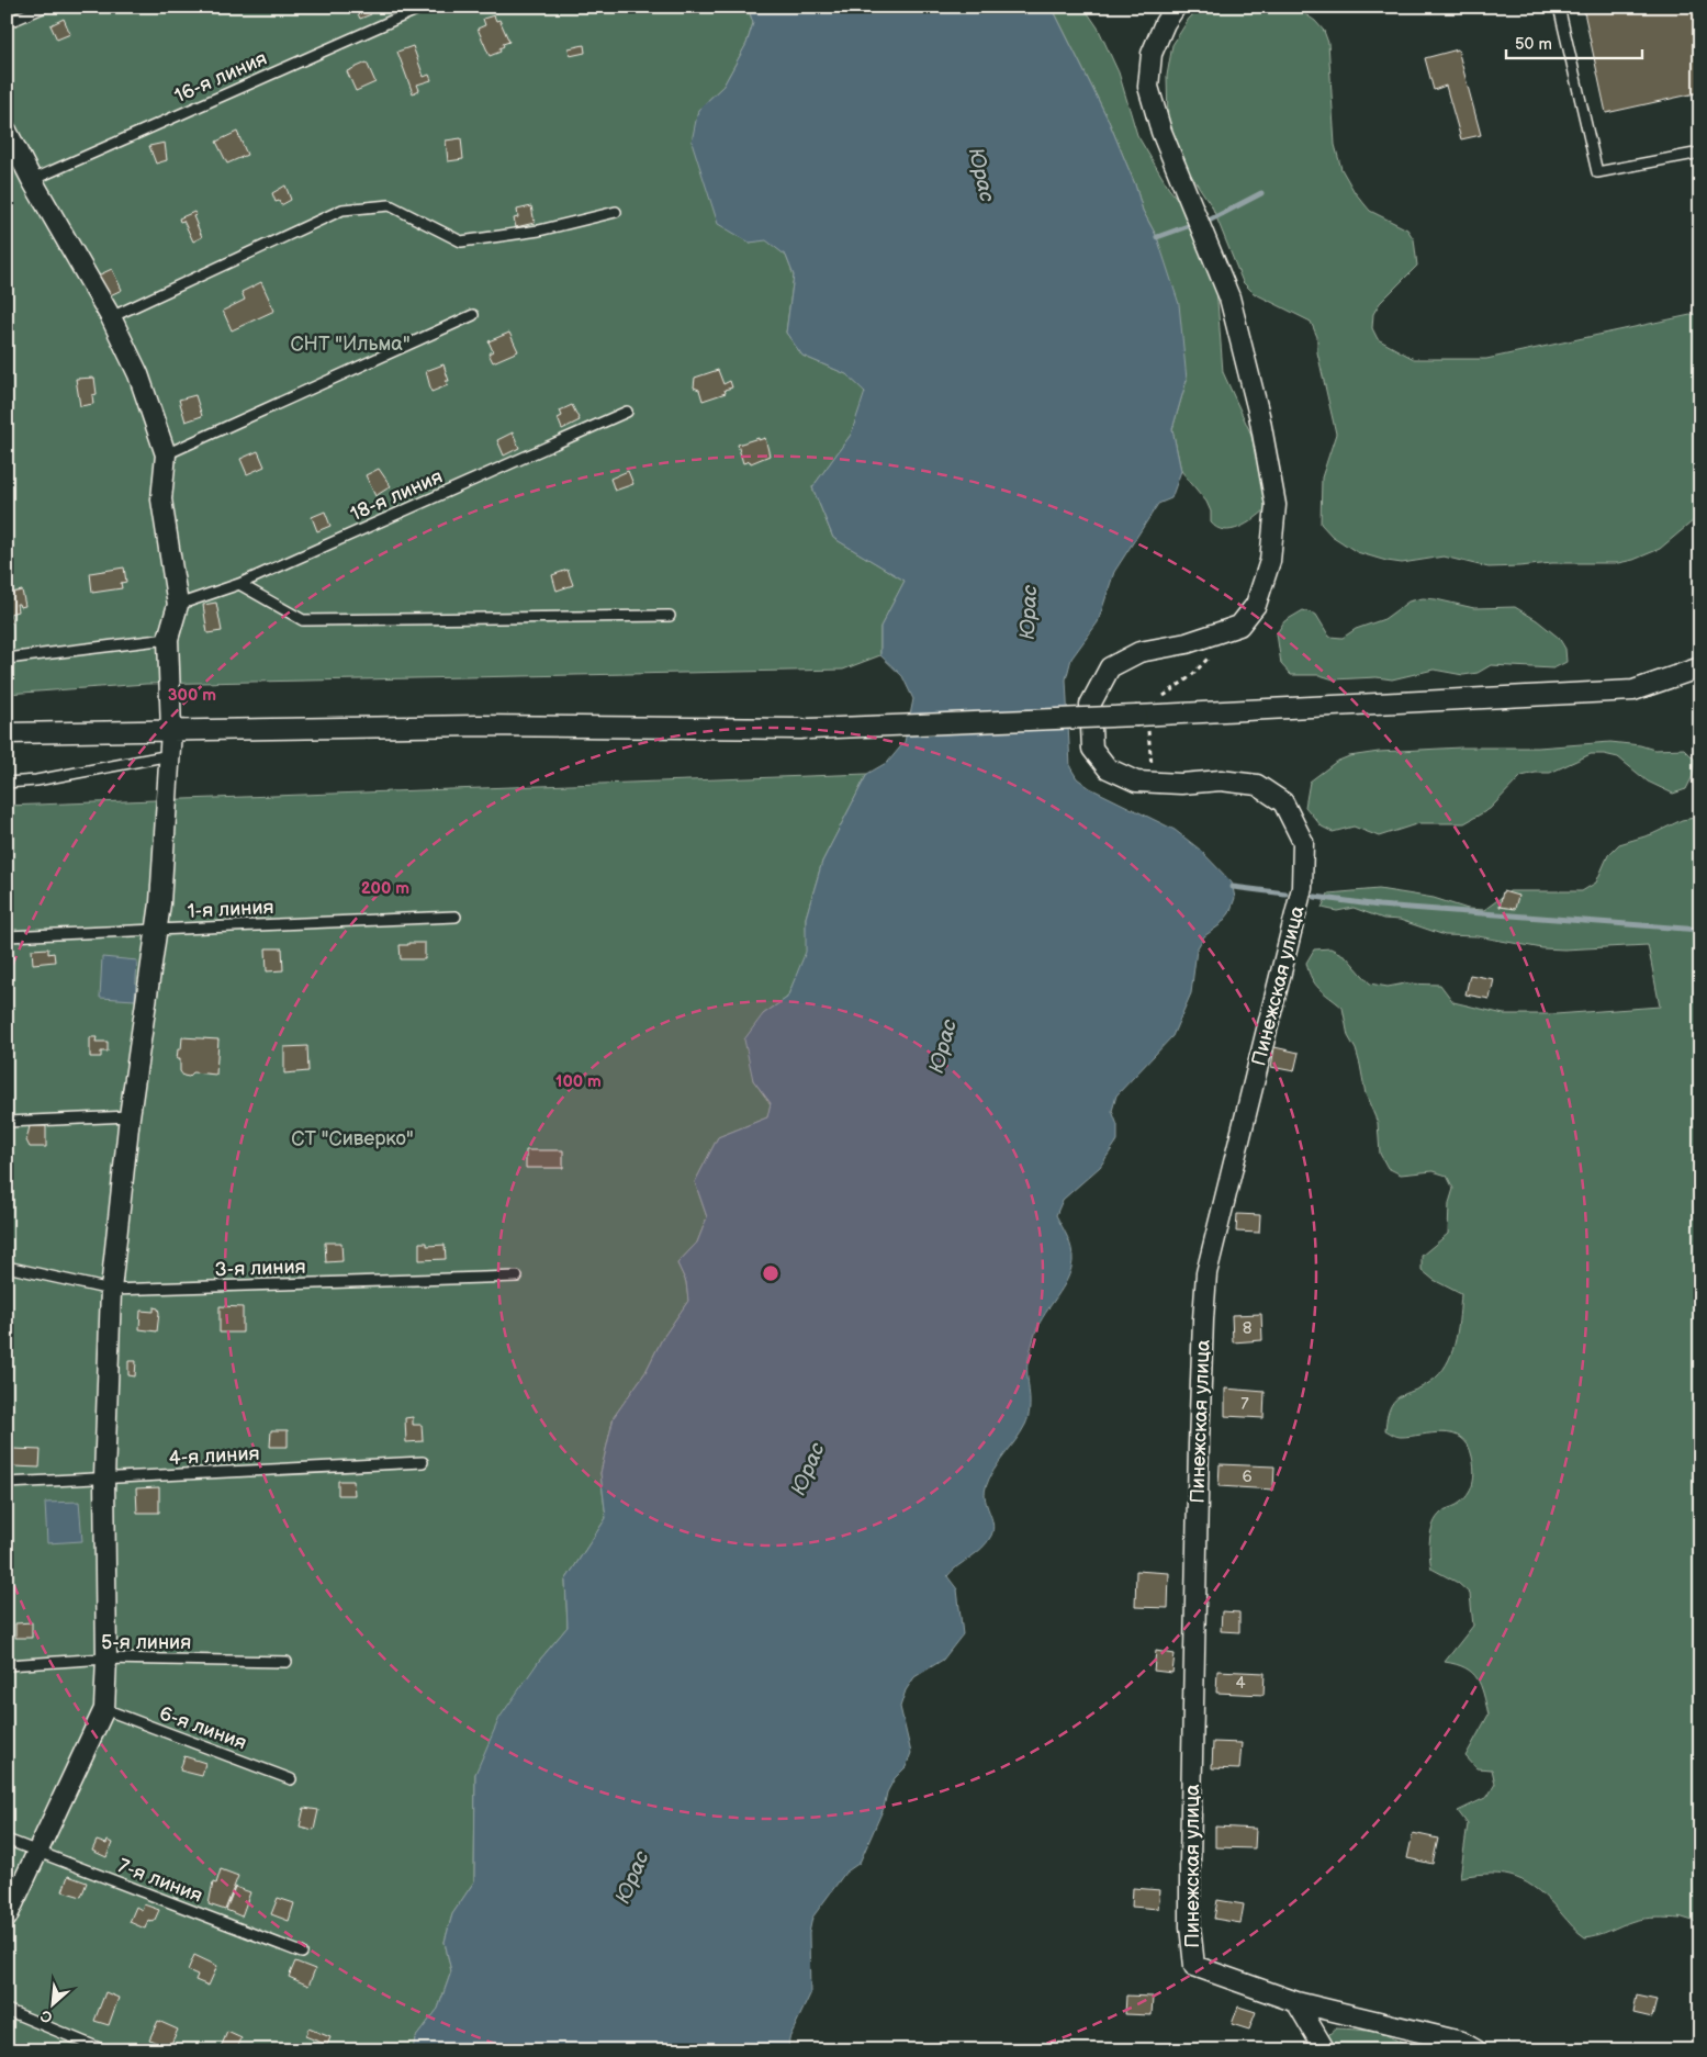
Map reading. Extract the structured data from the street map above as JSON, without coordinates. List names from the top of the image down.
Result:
{
  "streets": {
    "street": ["Пинежская улица"],
    "lane": [
      "16-я линия",
      "18-я линия",
      "1-я линия",
      "3-я линия",
      "4-я линия",
      "5-я линия",
      "6-я линия",
      "7-я линия"
    ]
  },
  "water": ["Юрас"],
  "parks": ["СНТ \"Ильма\"", "СТ \"Сиверко\""],
  "house_numbers": [
    "8",
    "7",
    "6",
    "4"
  ],
  "scale_bar": "50 m",
  "north": "bottom left",
  "rings": ["300 m", "200 m", "100 m"]
}
